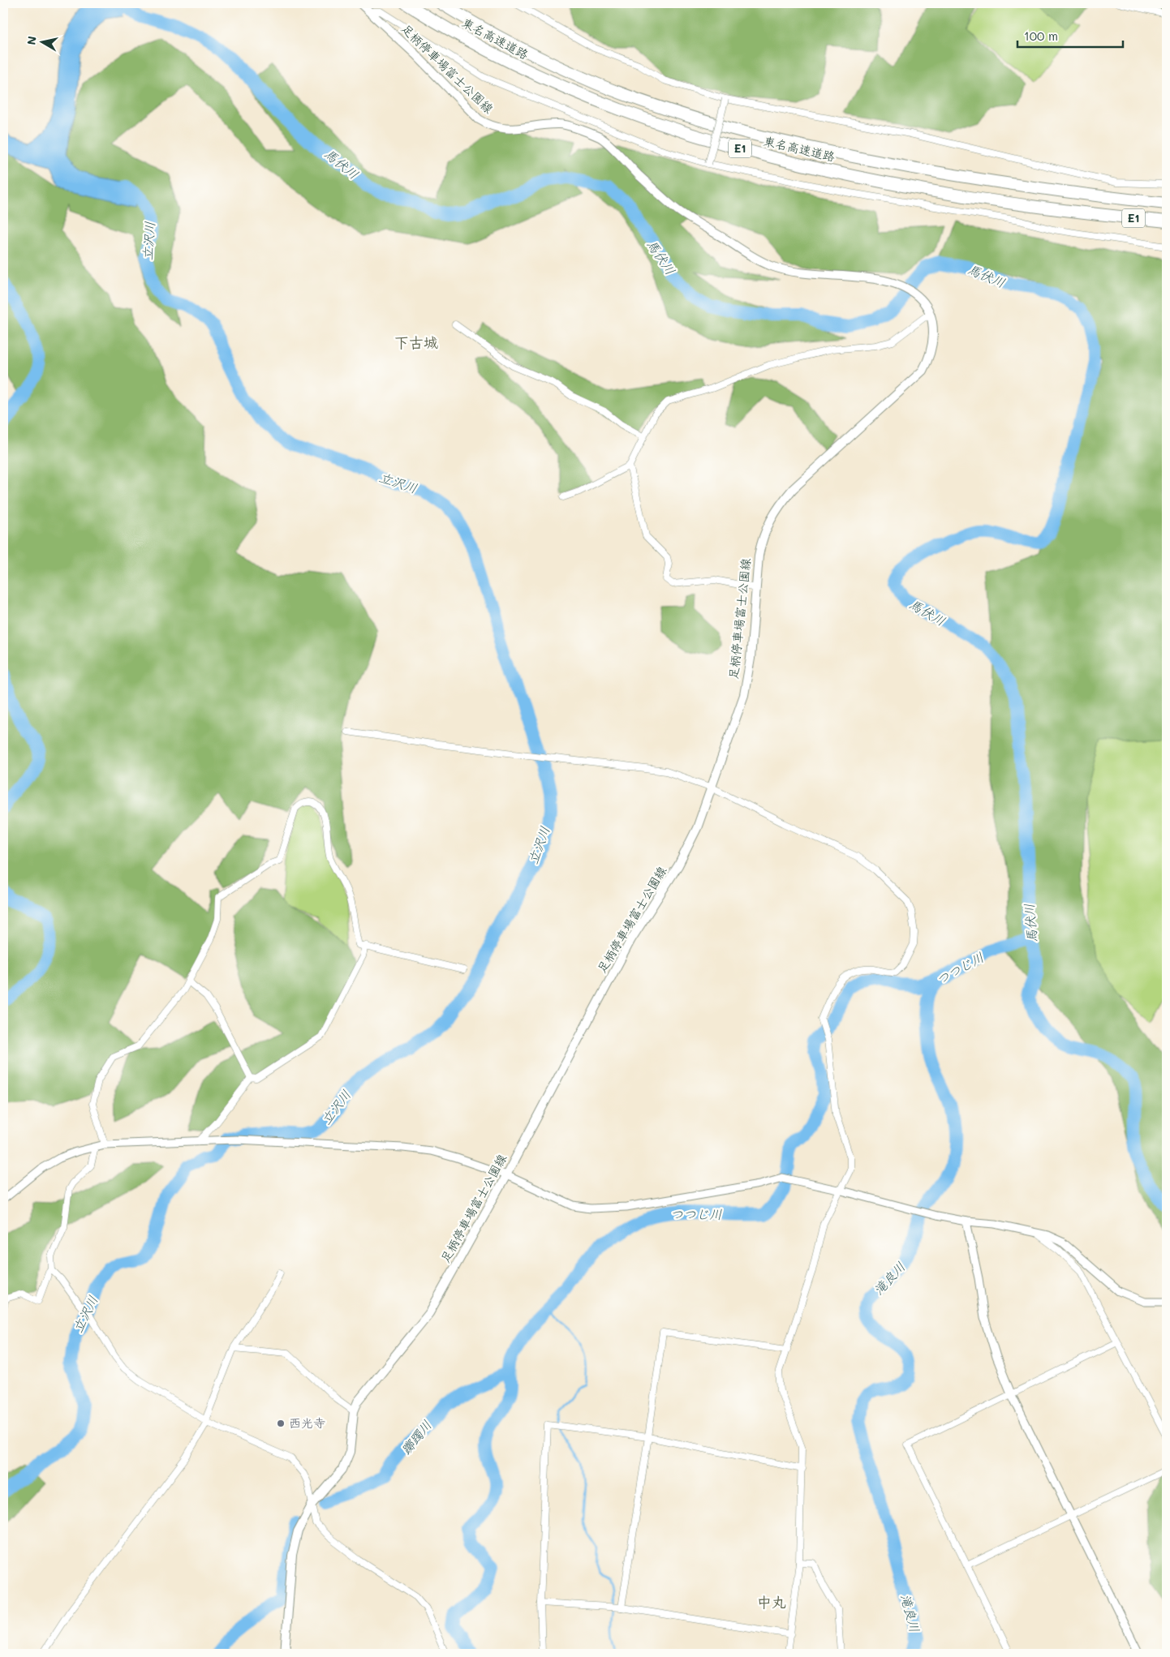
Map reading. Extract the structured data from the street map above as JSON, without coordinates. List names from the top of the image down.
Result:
{
  "streets": {
    "highway": ["東名高速道路", "E1"],
    "main road": ["足柄停車場富士公園線"]
  },
  "districts": ["下古城", "中丸"],
  "water": [
    "馬伏川",
    "立沢川",
    "つつじ川",
    "滝良川",
    "躑躅川"
  ],
  "places": ["西光寺"],
  "scale_bar": "100 m",
  "north": "left"
}
